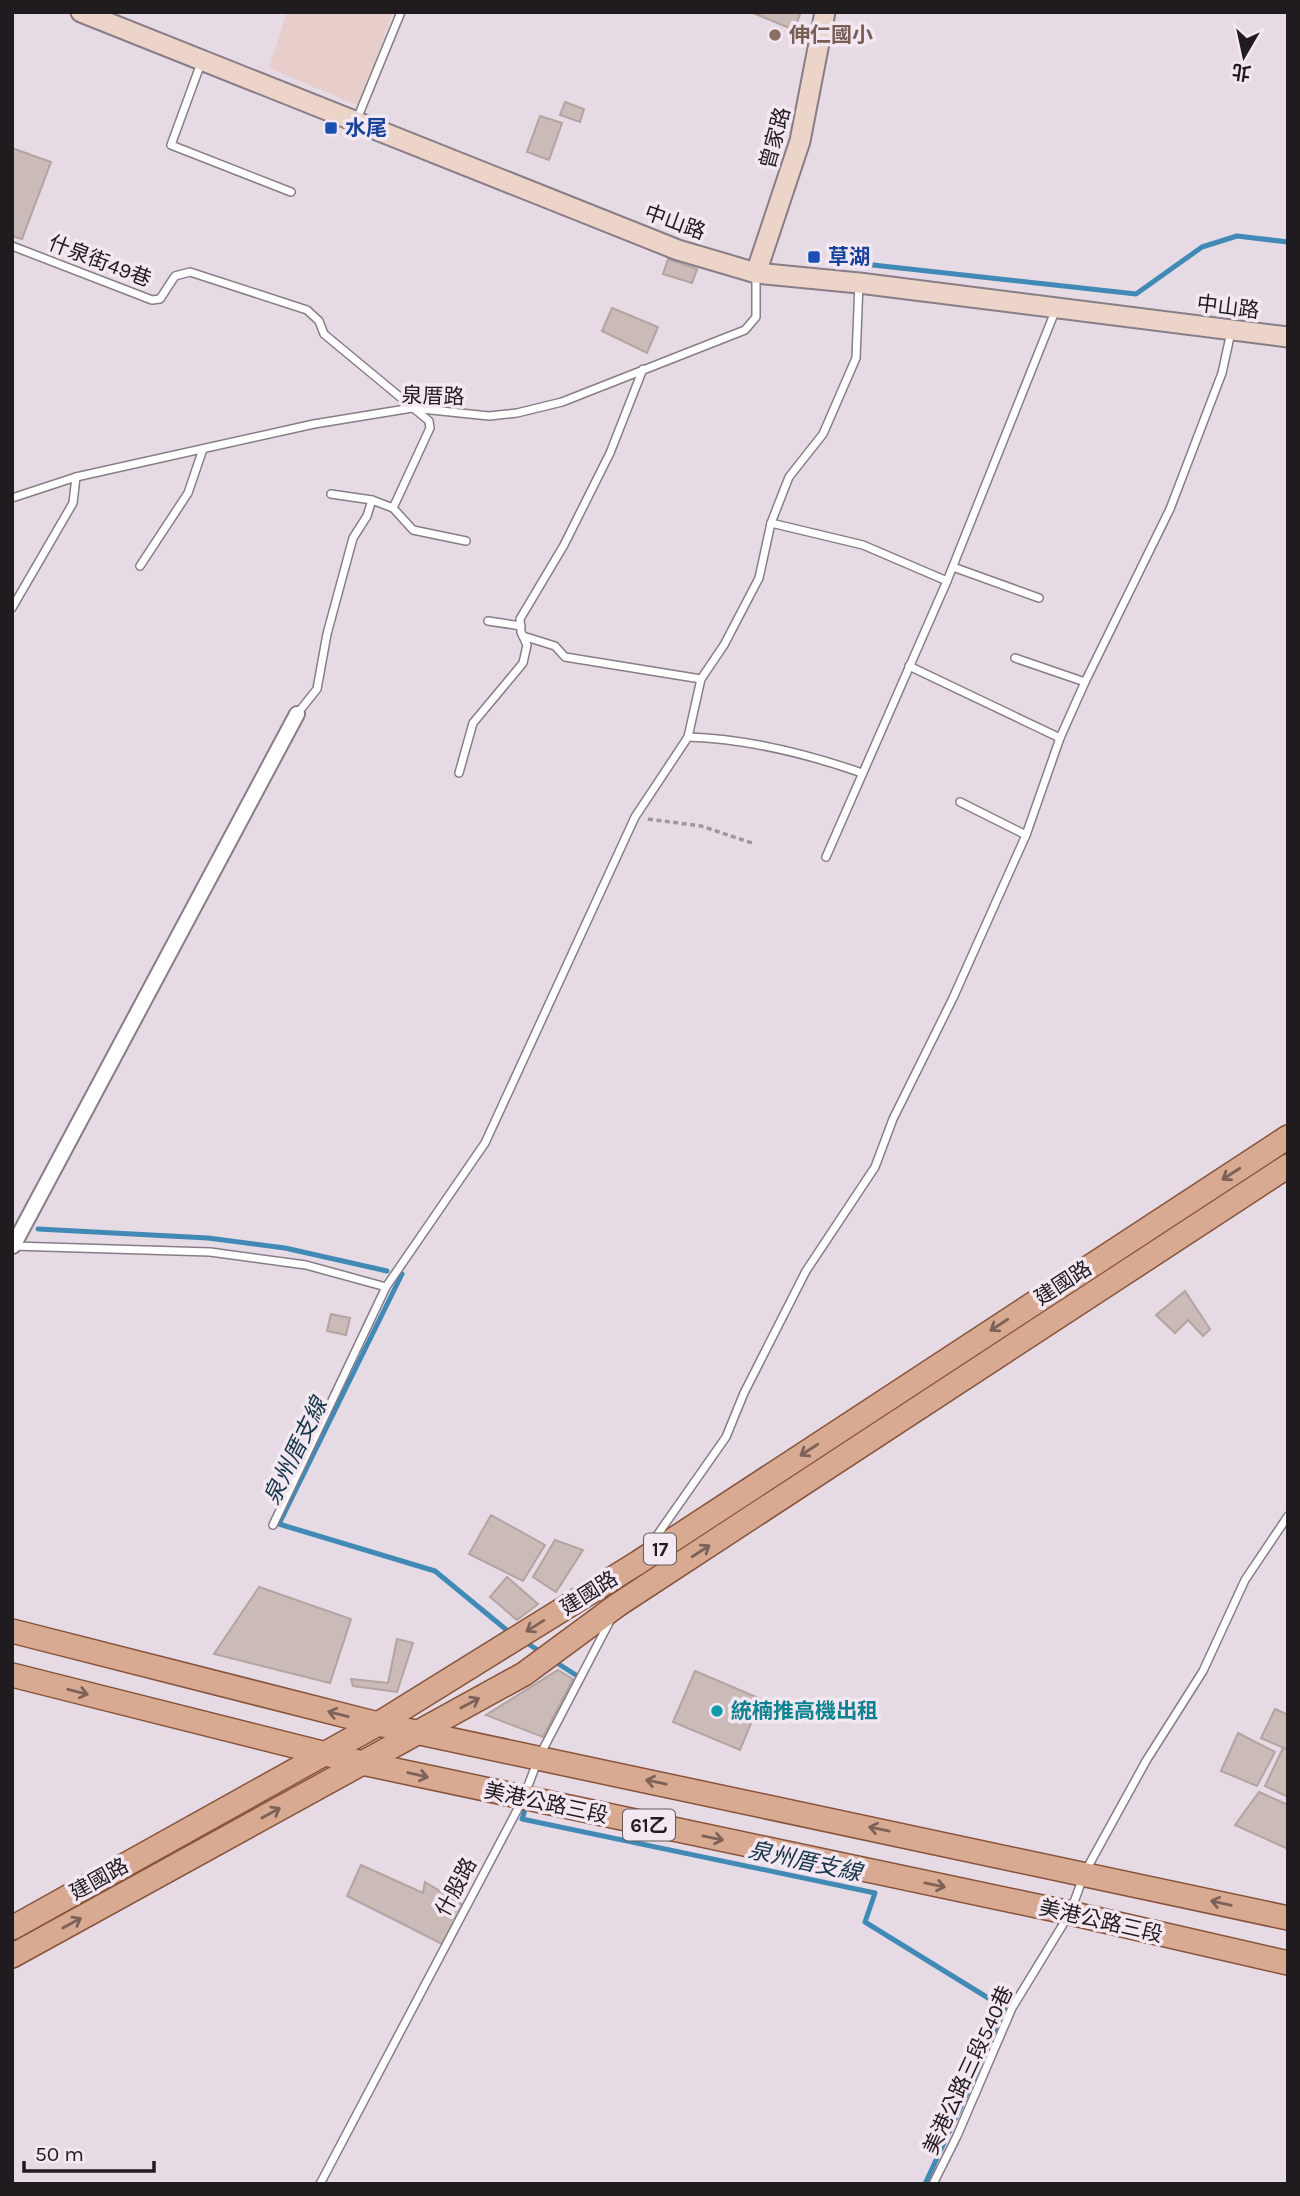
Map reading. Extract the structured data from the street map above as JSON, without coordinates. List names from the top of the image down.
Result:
{
  "streets": {
    "main road": [
      "建國路",
      "17",
      "美港公路三段",
      "61乙"
    ],
    "street": ["曾家路", "中山路"],
    "lane": [
      "什泉街49巷",
      "泉厝路",
      "什股路",
      "美港公路三段540巷"
    ]
  },
  "crossings": [
    ["曾家路", "中山路"],
    ["曾家路", "泉厝路"],
    ["中山路", "泉厝路"],
    ["中山路", "什股路"],
    ["什泉街49巷", "泉厝路"],
    ["建國路", "美港公路三段"],
    ["建國路", "什股路"],
    ["美港公路三段", "什股路"],
    ["美港公路三段", "美港公路三段540巷"]
  ],
  "water": ["泉州厝支線"],
  "places": {
    "other": ["伸仁國小", "統楠推高機出租"],
    "transit": ["水尾", "草湖"]
  },
  "scale_bar": "50 m",
  "north": "bottom"
}
